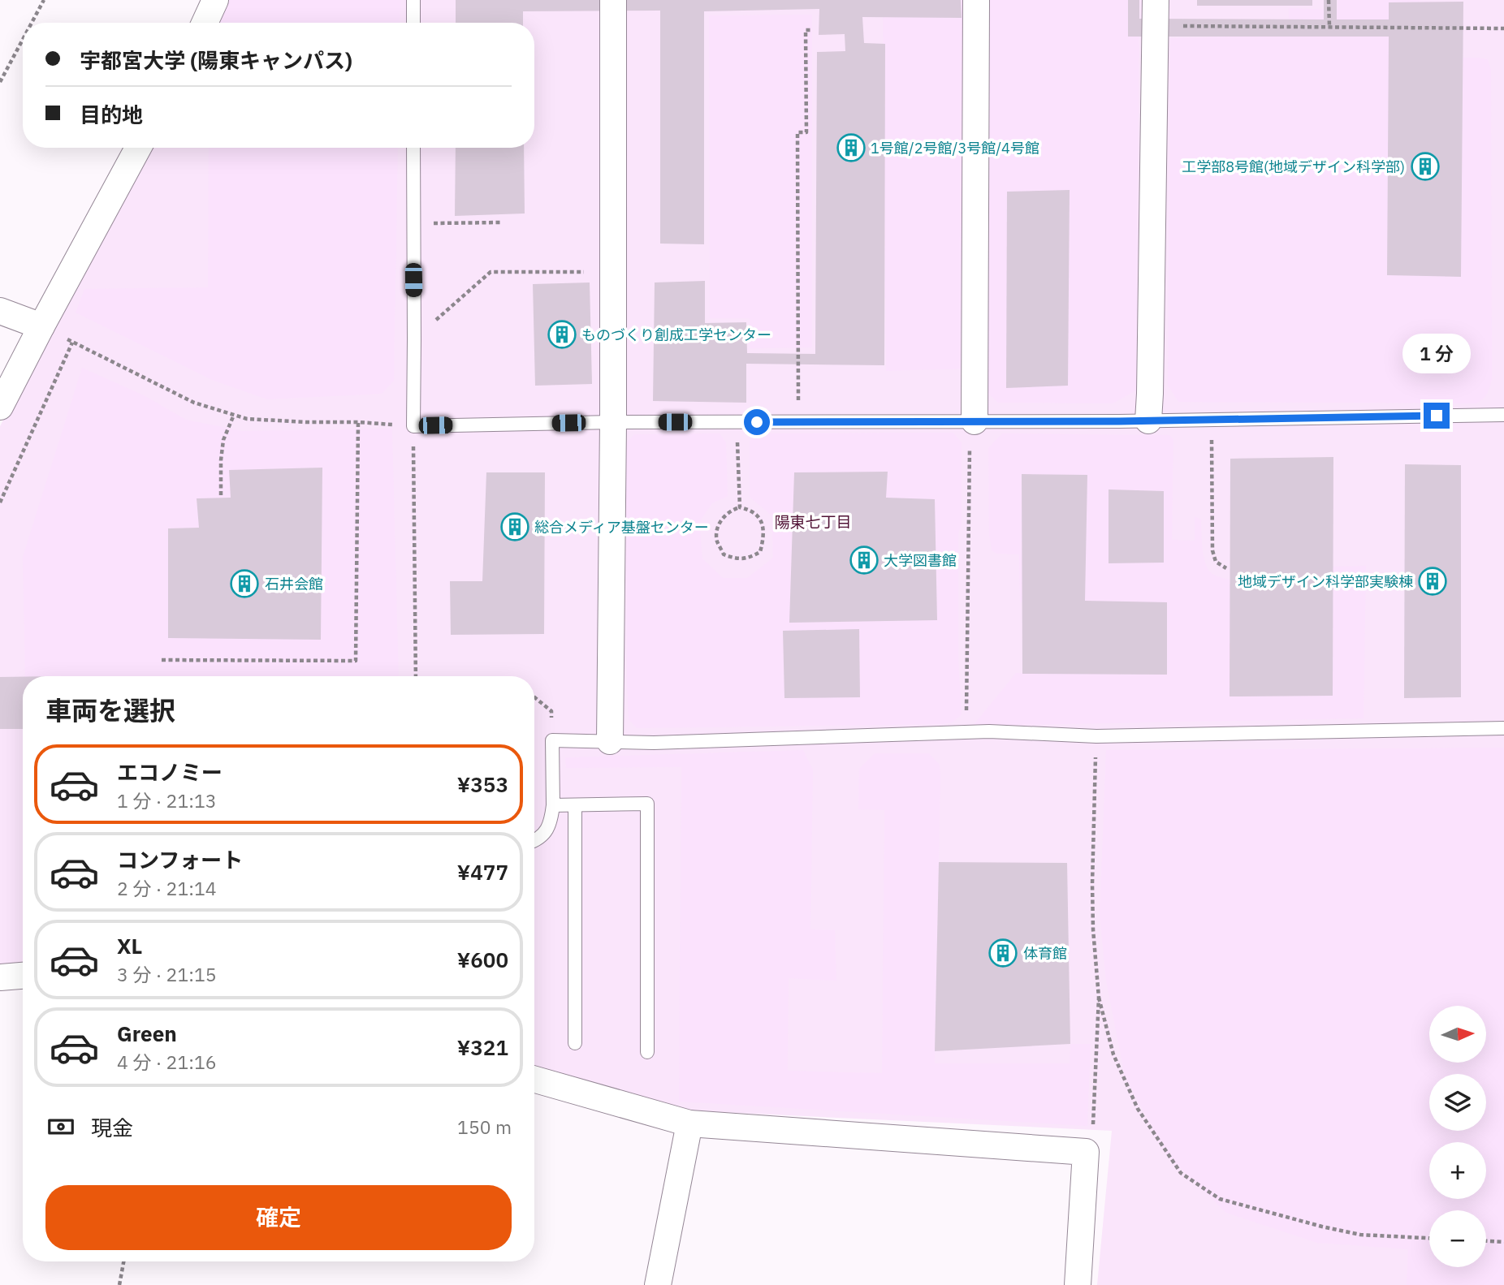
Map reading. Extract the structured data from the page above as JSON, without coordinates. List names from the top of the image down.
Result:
{
  "districts": ["陽東七丁目"],
  "places": {
    "building": [
      "1号館/2号館/3号館/4号館",
      "工学部8号館(地域デザイン科学部)",
      "ものづくり創成工学センター",
      "総合メディア基盤センター",
      "大学図書館",
      "地域デザイン科学部実験棟",
      "石井会館",
      "体育館"
    ]
  },
  "north": "right",
  "page": {
    "banner": ["宇都宮大学 (陽東キャンパス)", "目的地"],
    "bubble": "1 分",
    "heading": "車両を選択",
    "list": [
      {
        "name": "エコノミー",
        "note": "1 分 · 21:13",
        "value": "¥353"
      },
      {
        "name": "コンフォート",
        "note": "2 分 · 21:14",
        "value": "¥477"
      },
      {
        "name": "XL",
        "note": "3 分 · 21:15",
        "value": "¥600"
      },
      {
        "name": "Green",
        "note": "4 分 · 21:16",
        "value": "¥321"
      }
    ],
    "map_buttons": ["+", "−"],
    "pay": ["現金", "150 m"],
    "buttons": "確定"
  }
}
